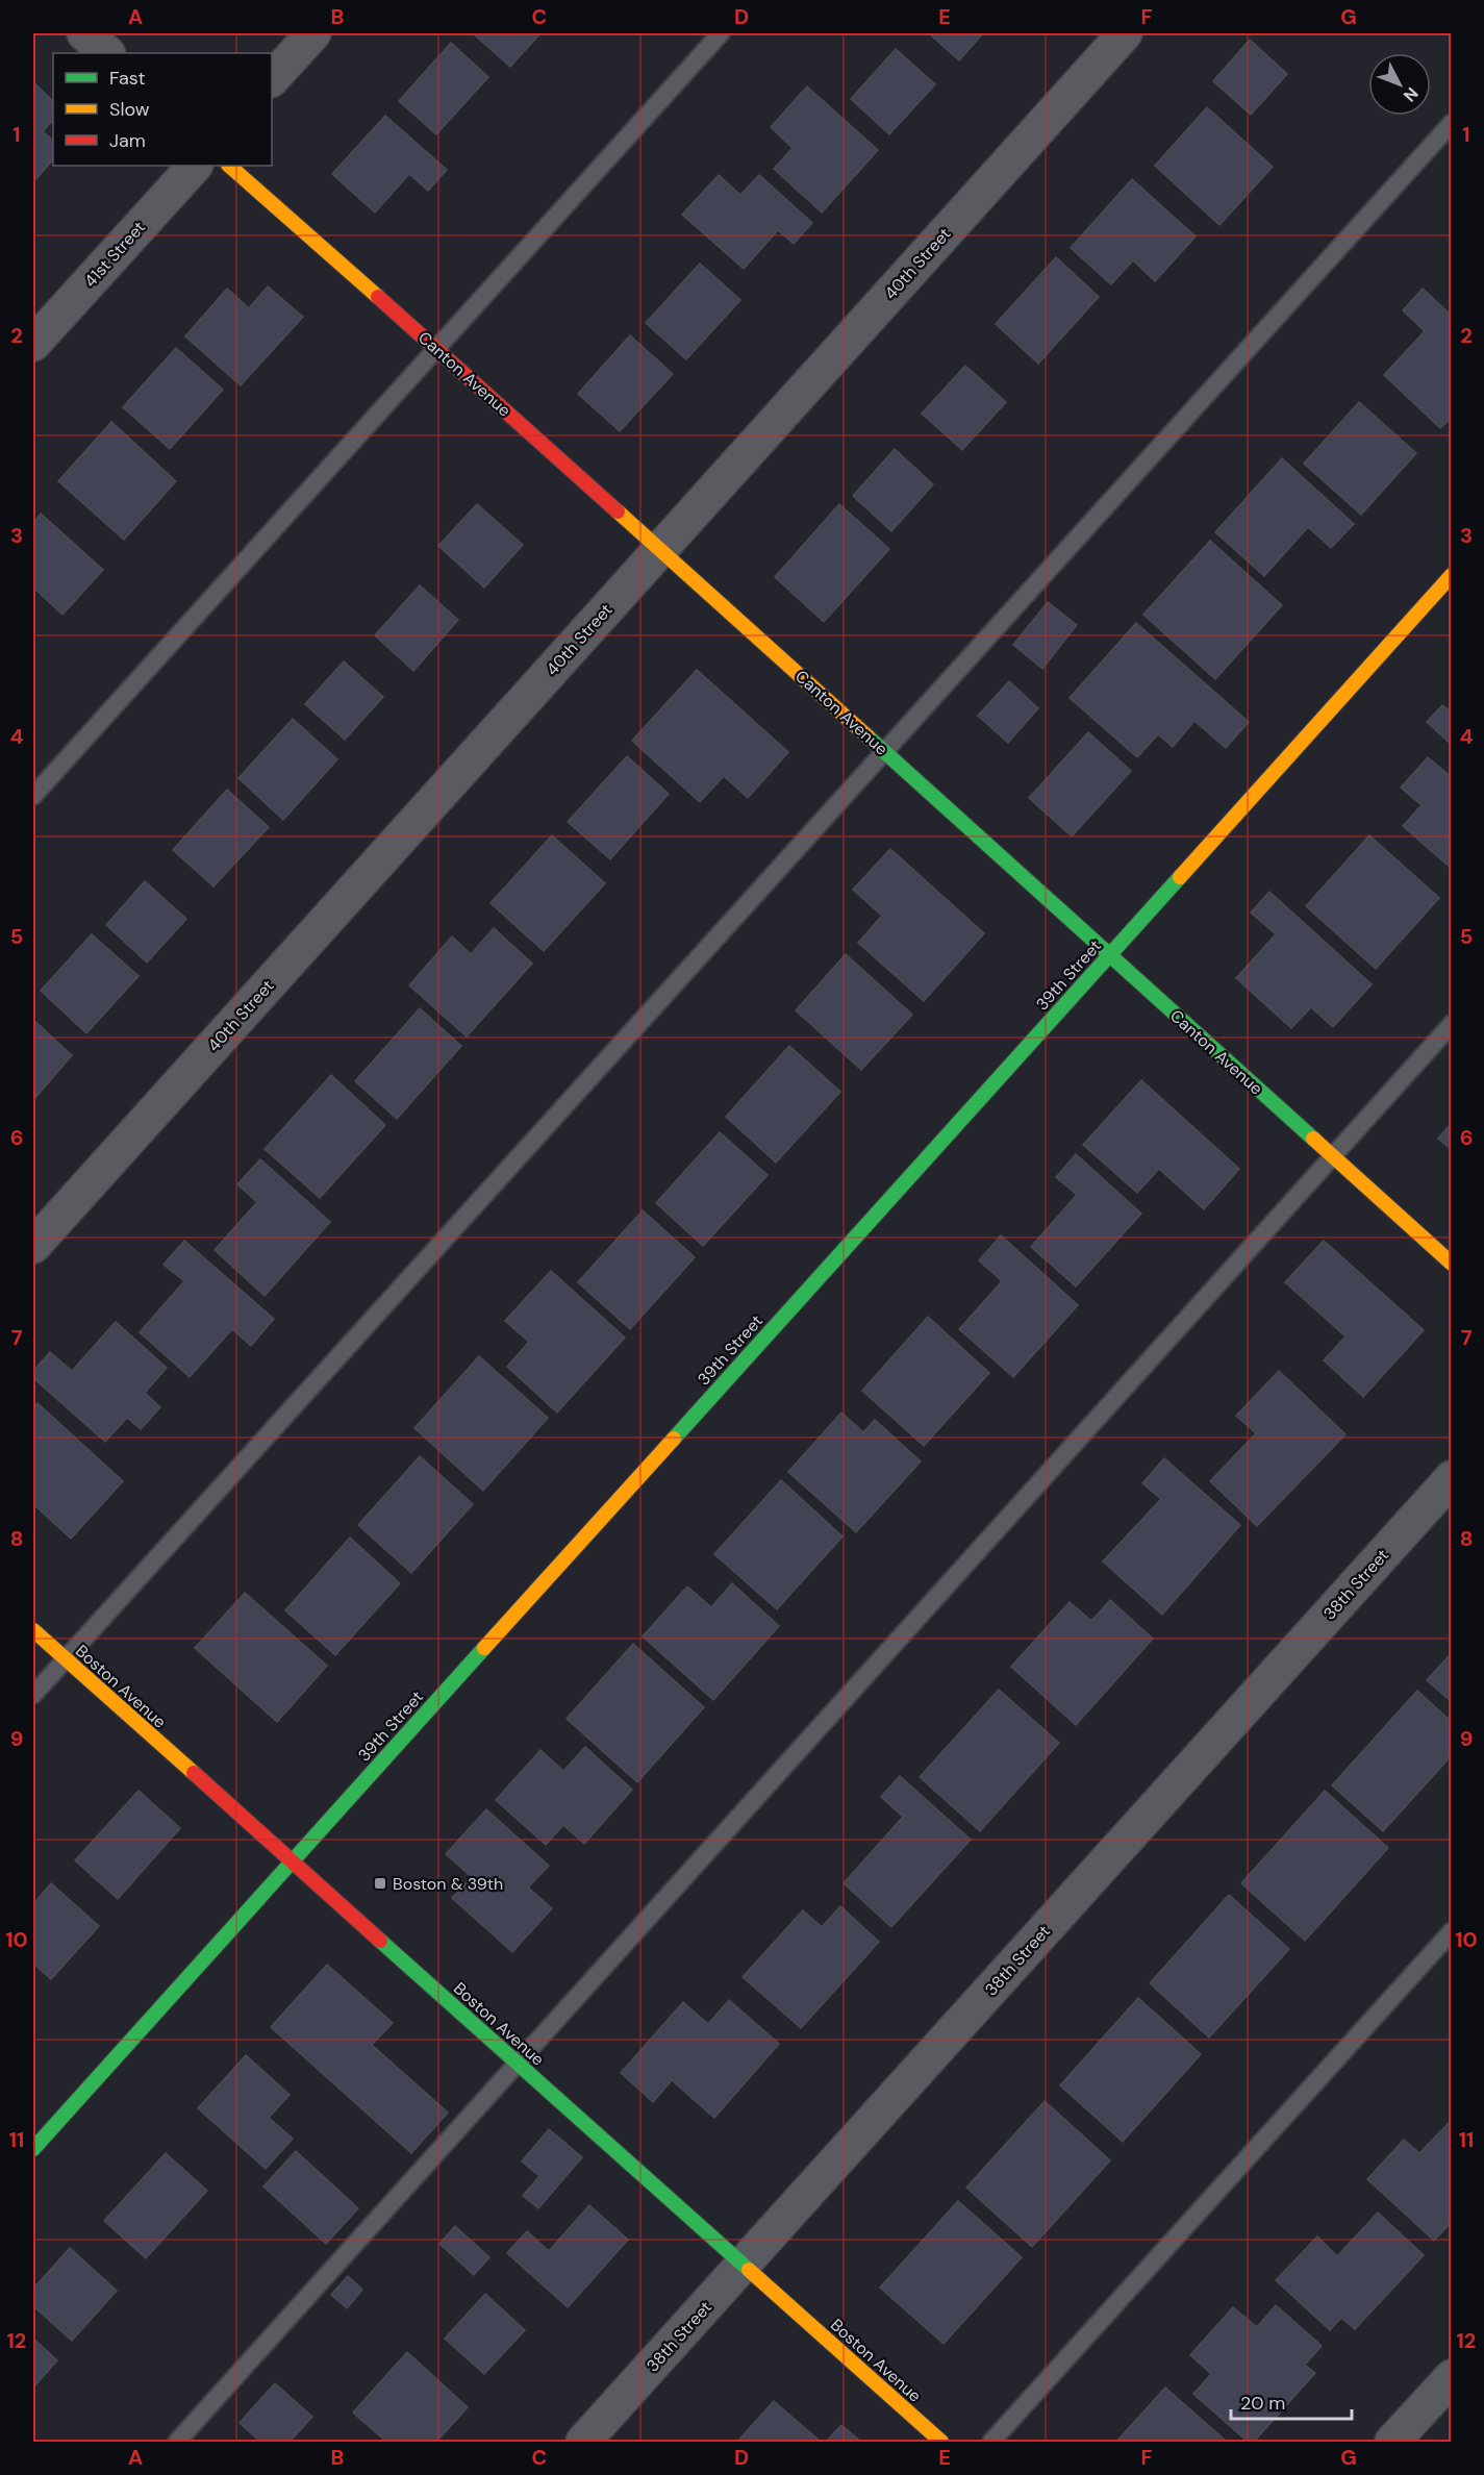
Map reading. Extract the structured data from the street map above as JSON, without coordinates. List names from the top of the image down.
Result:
{
  "streets": {
    "street": [
      "41st Street",
      "40th Street",
      "Canton Avenue",
      "39th Street",
      "38th Street",
      "Boston Avenue"
    ]
  },
  "crossings": [
    ["40th Street", "Canton Avenue"],
    ["Canton Avenue", "39th Street"],
    ["39th Street", "Boston Avenue"],
    ["38th Street", "Boston Avenue"]
  ],
  "places": {
    "transit": ["Boston & 39th"]
  },
  "legend": ["Fast", "Slow", "Jam"],
  "scale_bar": "20 m",
  "north": "bottom right",
  "grid": {
    "columns": [
      "A",
      "B",
      "C",
      "D",
      "E",
      "F",
      "G"
    ],
    "rows": [
      "1",
      "2",
      "3",
      "4",
      "5",
      "6",
      "7",
      "8",
      "9",
      "10",
      "11",
      "12"
    ]
  }
}
